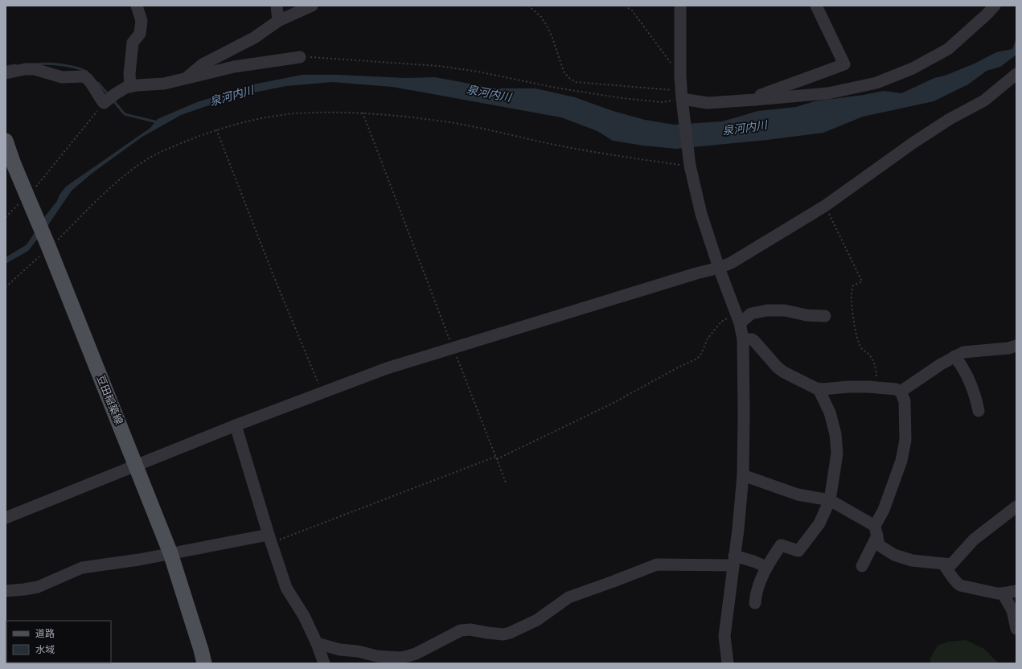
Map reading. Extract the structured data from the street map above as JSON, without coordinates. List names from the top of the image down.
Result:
{
  "streets": {
    "main road": ["豆田稲築線"]
  },
  "water": ["泉河内川"],
  "legend": ["道路", "水域"]
}
